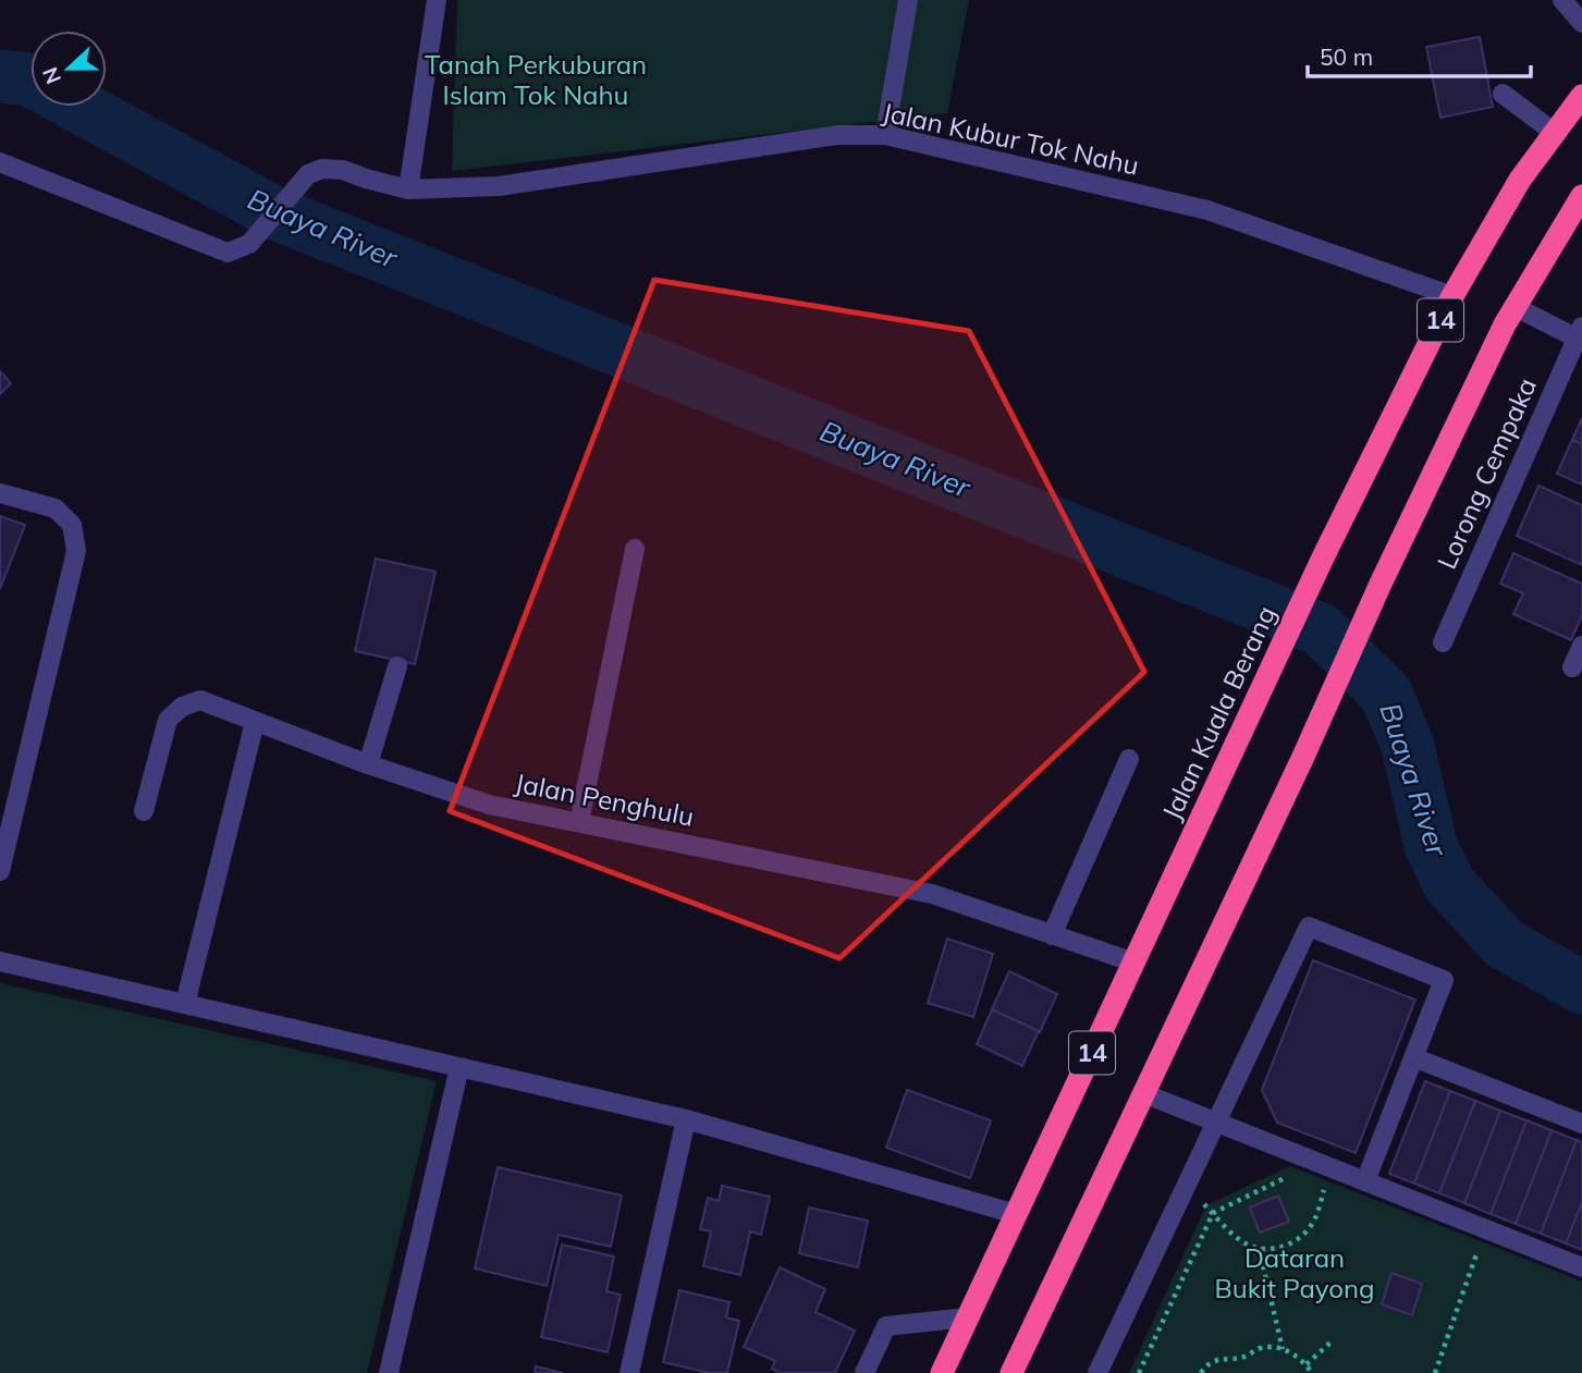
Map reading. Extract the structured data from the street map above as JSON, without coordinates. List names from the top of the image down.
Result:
{
  "streets": {
    "highway": ["14", "Jalan Kuala Berang"],
    "street": ["Jalan Kubur Tok Nahu", "Lorong Cempaka", "Jalan Penghulu"]
  },
  "crossings": [
    ["Jalan Kubur Tok Nahu", "Jalan Kuala Berang"],
    ["Jalan Kuala Berang", "Jalan Penghulu"]
  ],
  "water": ["Buaya River"],
  "parks": ["Tanah Perkuburan Islam Tok Nahu", "Dataran Bukit Payong"],
  "scale_bar": "50 m",
  "north": "left"
}
